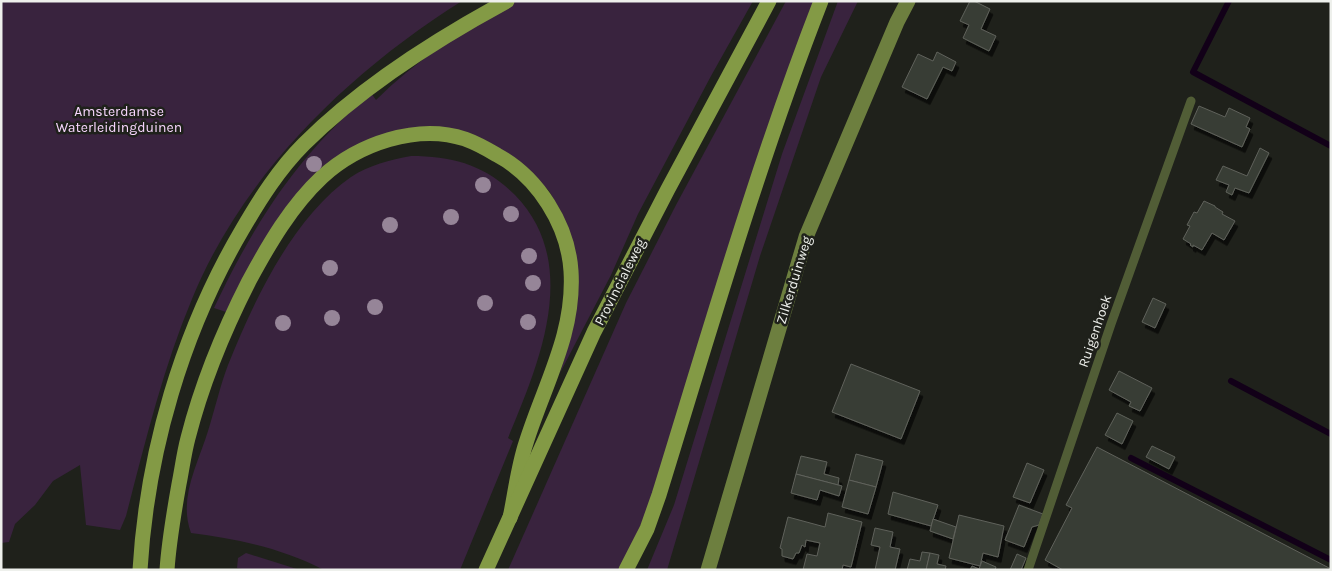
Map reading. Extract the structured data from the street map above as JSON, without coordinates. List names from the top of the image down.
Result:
{
  "streets": {
    "main road": ["Provincialeweg"],
    "street": ["Zilkerduinweg"],
    "lane": ["Ruigenhoek"]
  },
  "parks": ["Amsterdamse Waterleidingduinen"]
}
